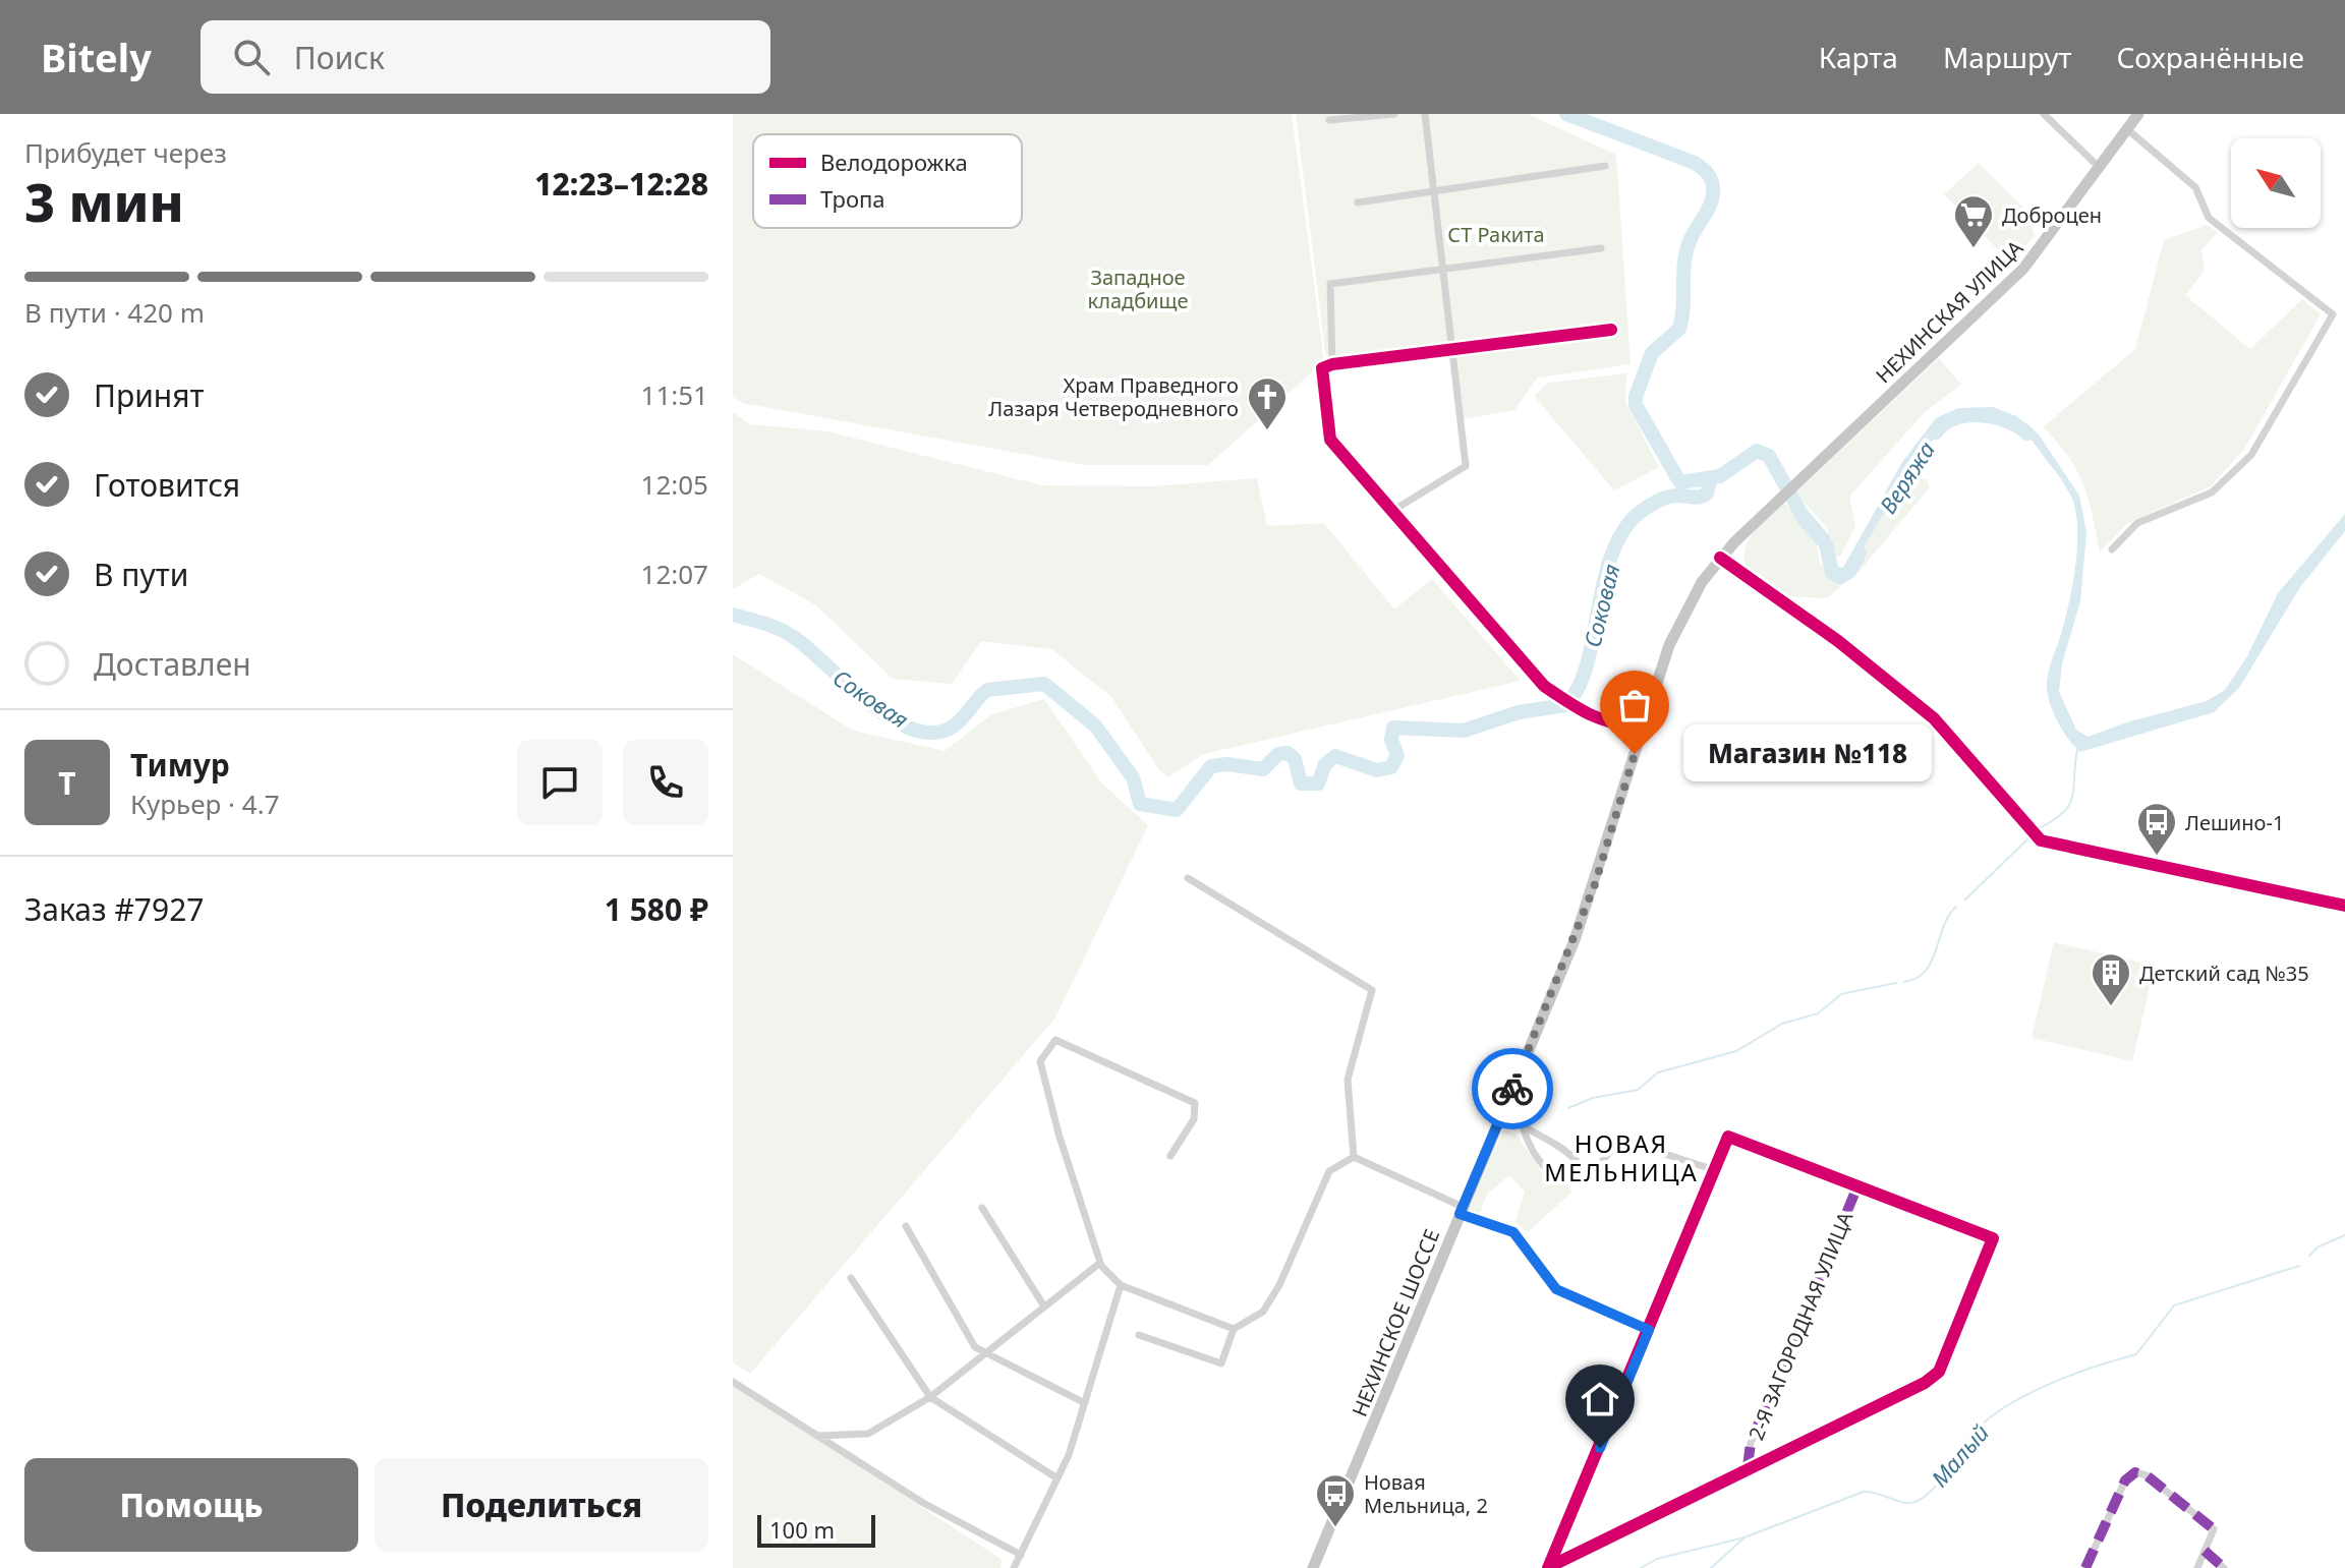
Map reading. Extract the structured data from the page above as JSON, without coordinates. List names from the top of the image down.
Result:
{
  "streets": {
    "main road": ["НЕХИНСКАЯ УЛИЦА", "НЕХИНСКОЕ ШОССЕ"],
    "street": ["2-Я ЗАГОРОДНАЯ УЛИЦА"]
  },
  "crossings": [
    ["НЕХИНСКАЯ УЛИЦА", "НЕХИНСКОЕ ШОССЕ"]
  ],
  "districts": ["НОВАЯ МЕЛЬНИЦА"],
  "water": ["Веряжа", "Соковая", "Малый"],
  "parks": ["СТ Ракита", "Западное кладбище"],
  "places": {
    "supermarket": ["Доброцен"],
    "church": ["Храм Праведного Лазаря Четверодневного"],
    "other": ["Магазин №118"],
    "bus stop": ["Лешино-1", "Новая Мельница, 2"],
    "building": ["Детский сад №35"]
  },
  "legend": ["Велодорожка", "Тропа"],
  "scale_bar": "100 m",
  "north": "top left",
  "page": {
    "header": "Bitely",
    "search": "Поиск",
    "nav": ["Карта", "Маршрут", "Сохранённые"],
    "heading": ["3 мин", "Прибудет через", "12:23–12:28"],
    "panel": [
      "Тимур",
      "Курьер · 4.7",
      "Заказ #7927",
      "1 580 ₽"
    ],
    "bar": "В пути · 420 m",
    "list": [
      ["Принят", "11:51"],
      ["Готовится", "12:05"],
      ["В пути", "12:07"],
      "Доставлен"
    ],
    "bubble": "Магазин №118",
    "round": "Т",
    "buttons": ["Помощь", "Поделиться"],
    "scale": "100 m"
  }
}
